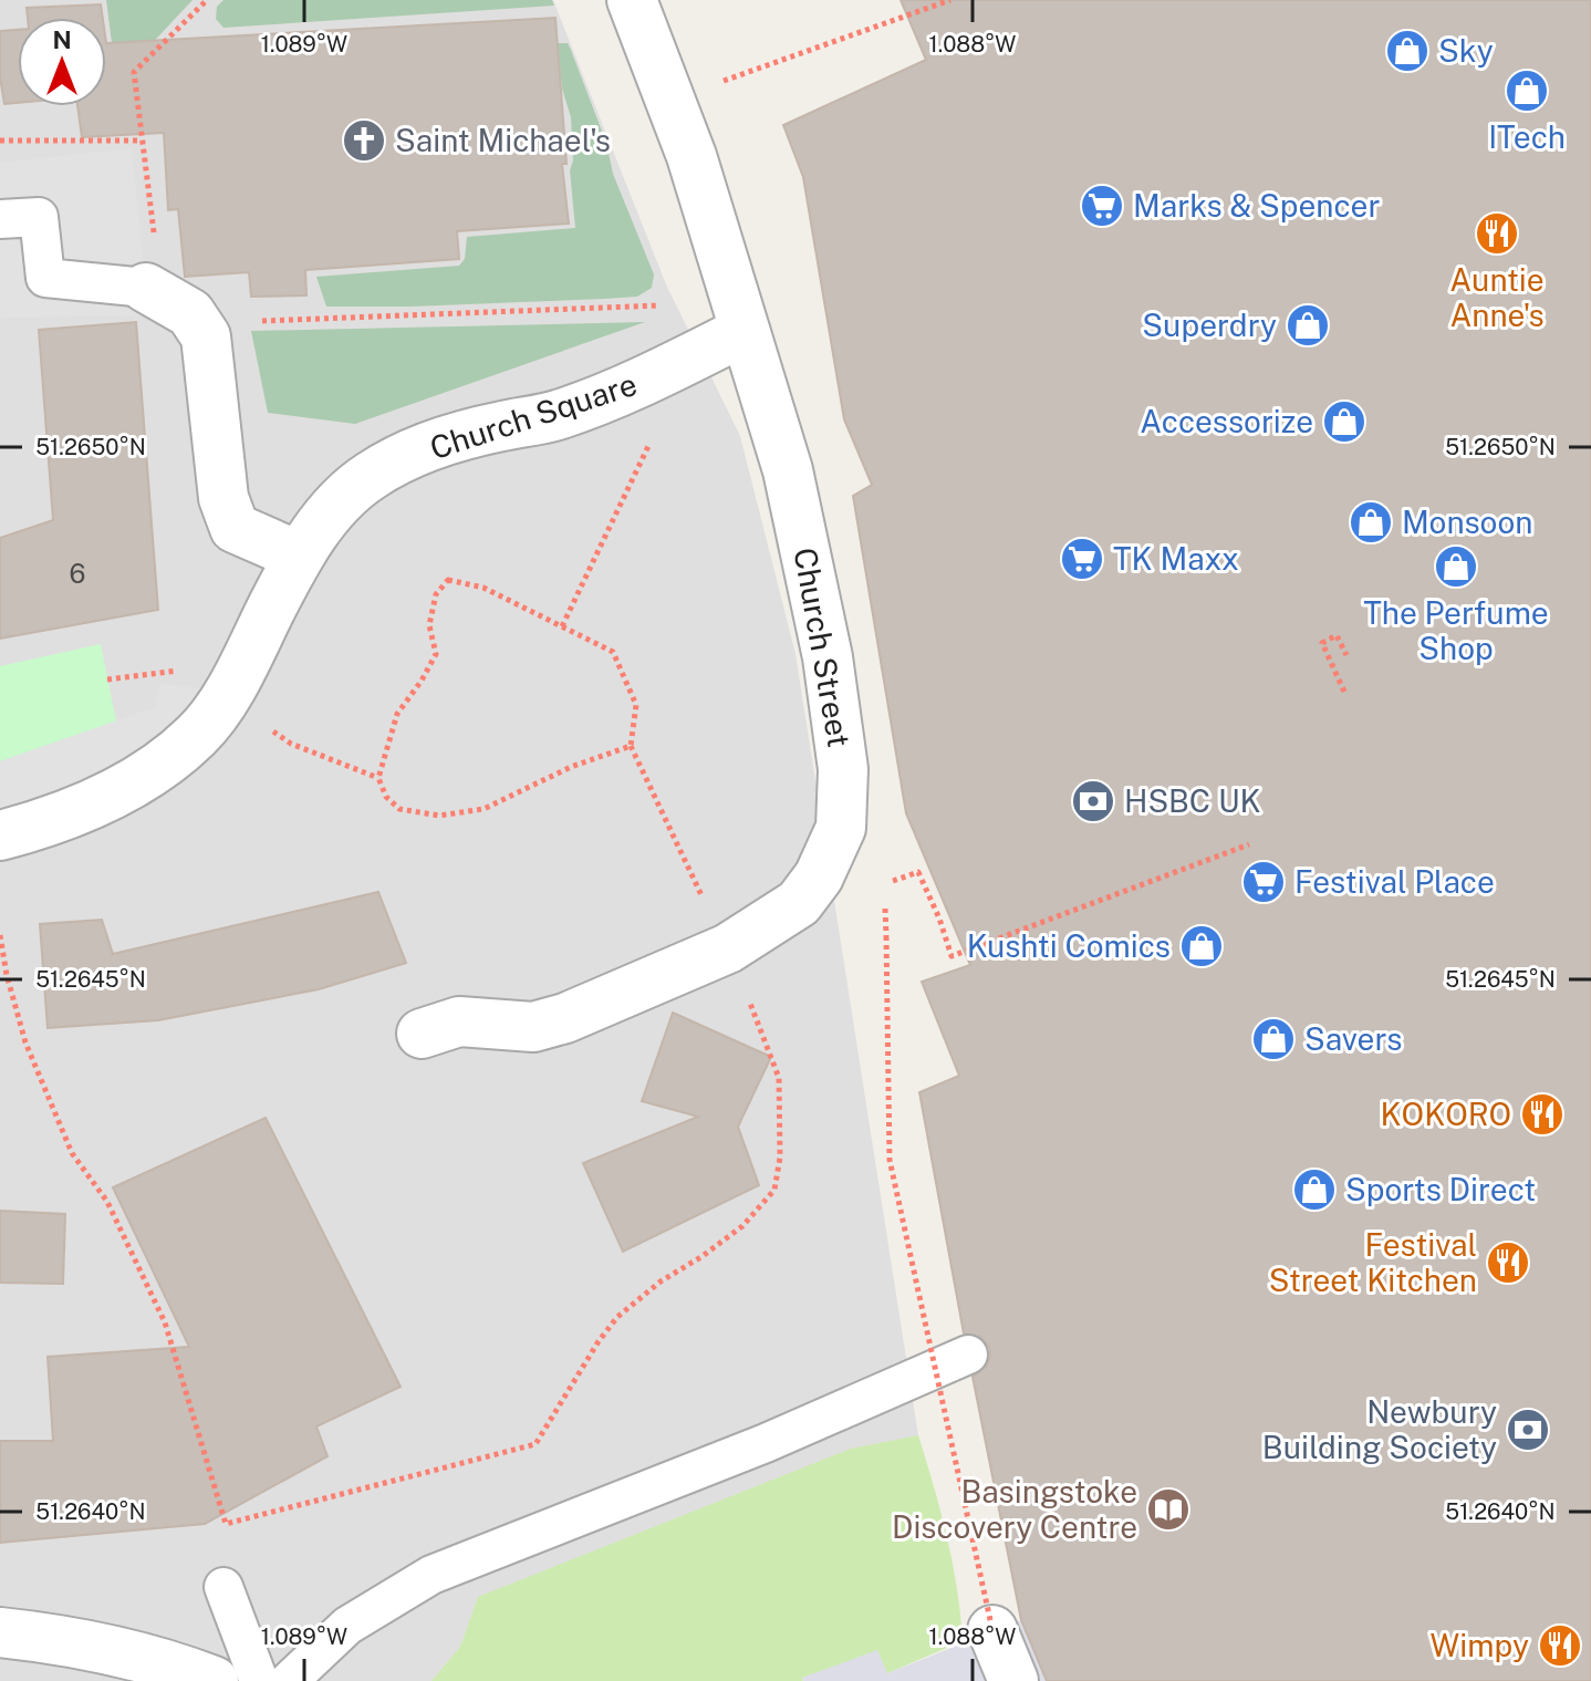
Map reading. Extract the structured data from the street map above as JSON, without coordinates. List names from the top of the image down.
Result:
{
  "streets": {
    "street": ["Church Square", "Church Street"]
  },
  "crossings": [
    ["Church Square", "Church Street"]
  ],
  "places": {
    "shop": [
      "Sky",
      "ITech",
      "Superdry",
      "Accessorize",
      "Monsoon",
      "The Perfume Shop",
      "Kushti Comics",
      "Savers",
      "Sports Direct"
    ],
    "church": ["Saint Michael's"],
    "supermarket": ["Marks & Spencer", "TK Maxx", "Festival Place"],
    "restaurant": [
      "Auntie Anne's",
      "KOKORO",
      "Festival Street Kitchen",
      "Wimpy"
    ],
    "bank": ["HSBC UK", "Newbury Building Society"],
    "library": ["Basingstoke Discovery Centre"]
  },
  "house_numbers": ["6"],
  "north": "top",
  "coordinates": [
    "1.089°W",
    "1.088°W",
    "51.2650°N",
    "51.2645°N",
    "51.2640°N"
  ]
}
